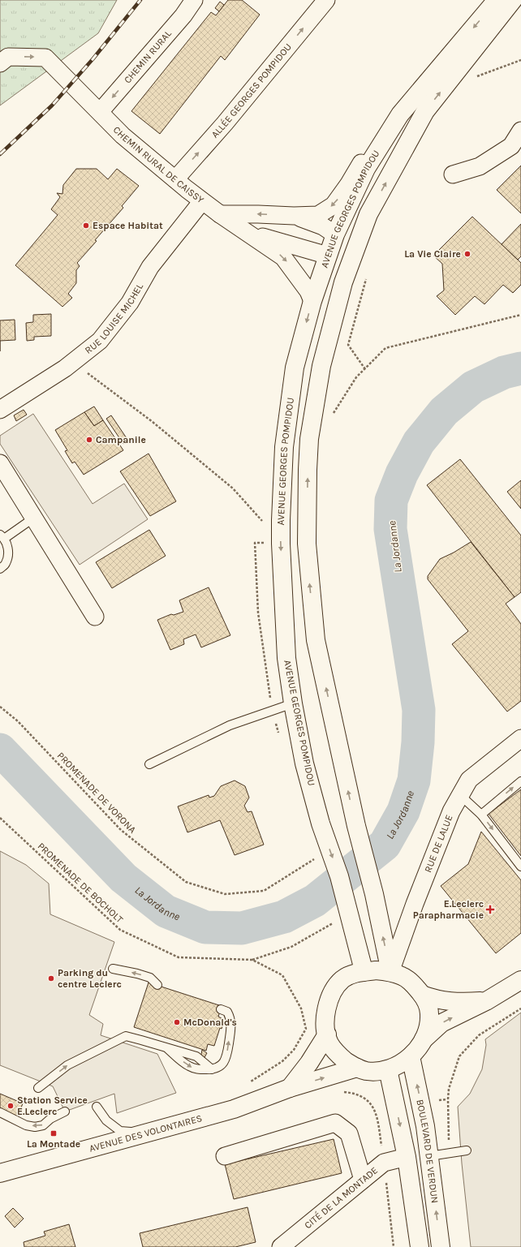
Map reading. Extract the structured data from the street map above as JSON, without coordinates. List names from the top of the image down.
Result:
{
  "streets": {
    "main road": ["AVENUE GEORGES POMPIDOU", "AVENUE DES VOLONTAIRES", "BOULEVARD DE VERDUN"],
    "street": [
      "CHEMIN RURAL",
      "ALLÉE GEORGES POMPIDOU",
      "CHEMIN RURAL DE CAISSY",
      "RUE LOUISE MICHEL",
      "RUE DE LALUE",
      "CITÉ DE LA MONTADE"
    ],
    "path": ["PROMENADE DE VORONA", "PROMENADE DE BOCHOLT"]
  },
  "crossings": [
    ["CHEMIN RURAL", "CHEMIN RURAL DE CAISSY"],
    ["ALLÉE GEORGES POMPIDOU", "CHEMIN RURAL DE CAISSY"],
    ["CHEMIN RURAL DE CAISSY", "AVENUE GEORGES POMPIDOU"],
    ["CHEMIN RURAL DE CAISSY", "RUE LOUISE MICHEL"],
    ["AVENUE GEORGES POMPIDOU", "PROMENADE DE VORONA"],
    ["AVENUE GEORGES POMPIDOU", "RUE DE LALUE"],
    ["AVENUE GEORGES POMPIDOU", "PROMENADE DE BOCHOLT"],
    ["AVENUE GEORGES POMPIDOU", "AVENUE DES VOLONTAIRES"],
    ["AVENUE GEORGES POMPIDOU", "BOULEVARD DE VERDUN"],
    ["RUE DE LALUE", "AVENUE DES VOLONTAIRES"],
    ["RUE DE LALUE", "BOULEVARD DE VERDUN"],
    ["AVENUE DES VOLONTAIRES", "BOULEVARD DE VERDUN"]
  ],
  "one_way": ["CHEMIN RURAL"],
  "water": ["La Jordanne"],
  "places": {
    "other": [
      "Espace Habitat",
      "La Vie Claire",
      "Campanile",
      "Parking du centre Leclerc",
      "McDonald's",
      "Station Service E.Leclerc"
    ],
    "health": ["E.Leclerc Parapharmacie"],
    "transit": ["La Montade"]
  }
}
